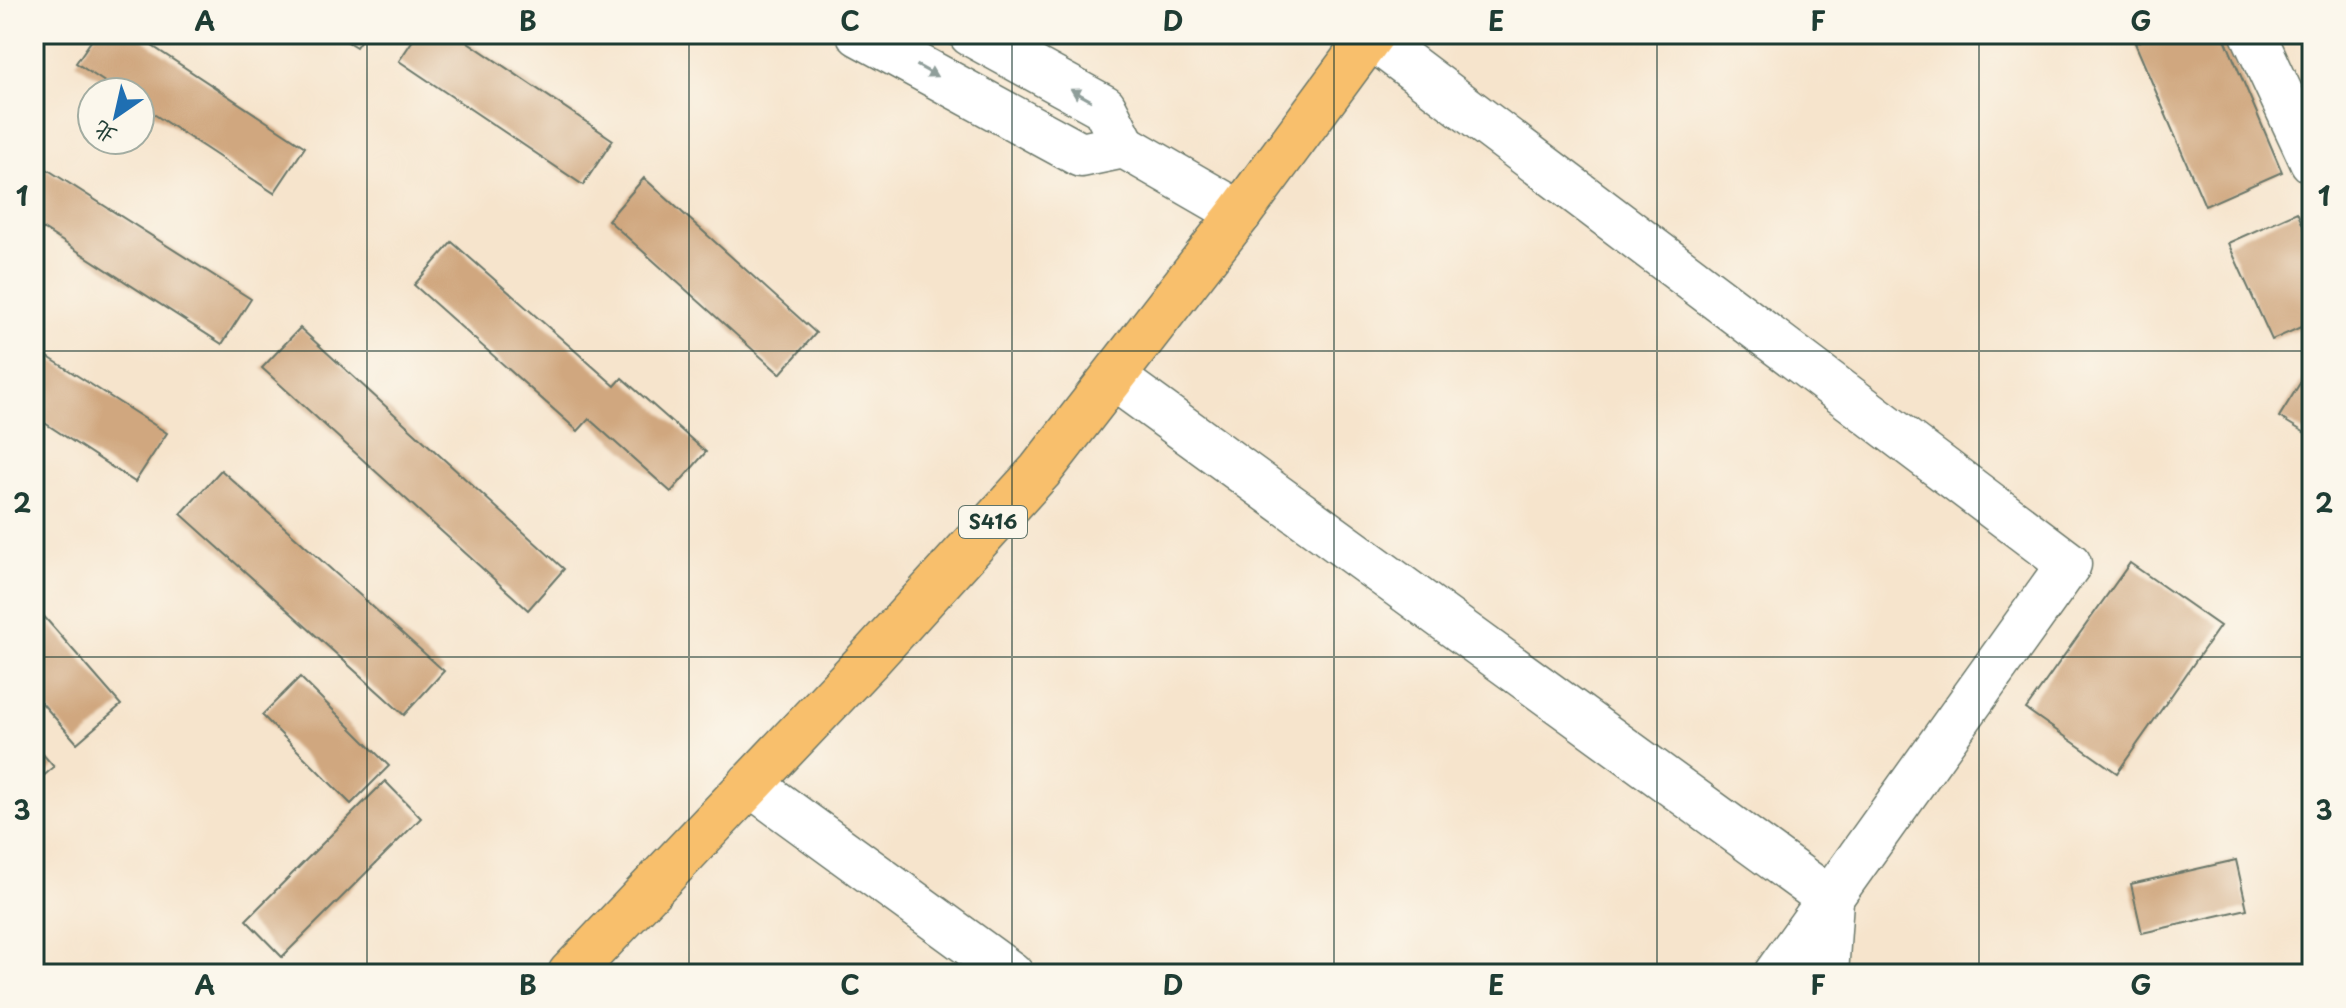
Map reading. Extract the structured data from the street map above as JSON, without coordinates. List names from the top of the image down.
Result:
{
  "streets": {
    "main road": ["S416"]
  },
  "north": "bottom left",
  "grid": {
    "columns": [
      "A",
      "B",
      "C",
      "D",
      "E",
      "F",
      "G"
    ],
    "rows": ["1", "2", "3"]
  }
}
